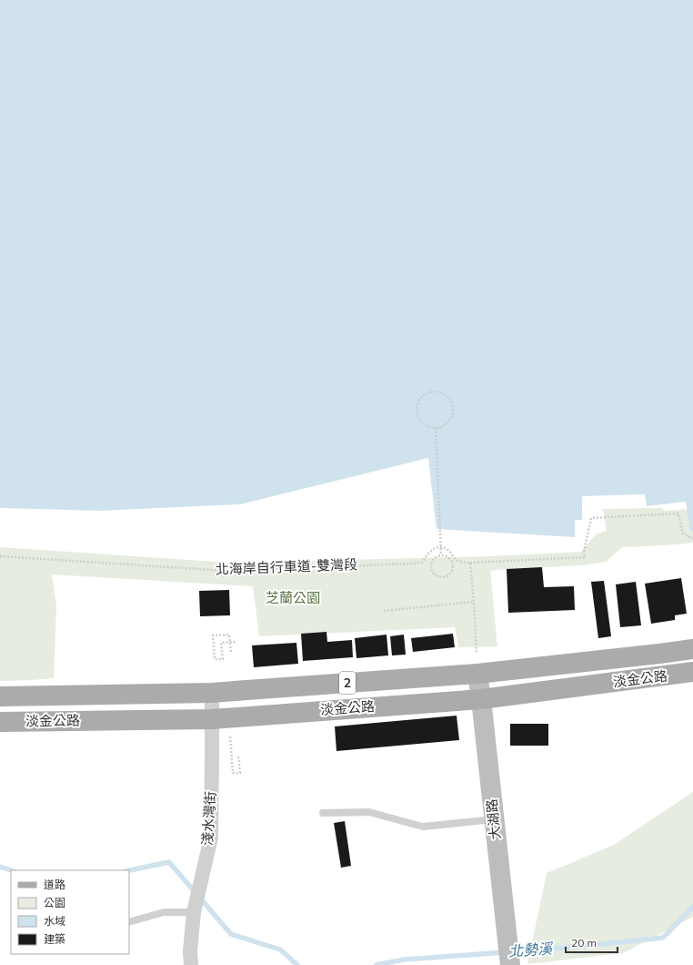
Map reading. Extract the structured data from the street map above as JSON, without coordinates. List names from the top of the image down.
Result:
{
  "streets": {
    "main road": ["淡金公路", "2"],
    "street": ["淺水灣街", "大湖路"],
    "path": ["北海岸自行車道-雙灣段"]
  },
  "crossings": [
    ["淡金公路", "淺水灣街"],
    ["淡金公路", "大湖路"]
  ],
  "water": ["北勢溪"],
  "parks": ["芝蘭公園"],
  "legend": [
    "道路",
    "公園",
    "水域",
    "建築"
  ],
  "scale_bar": "20 m"
}
